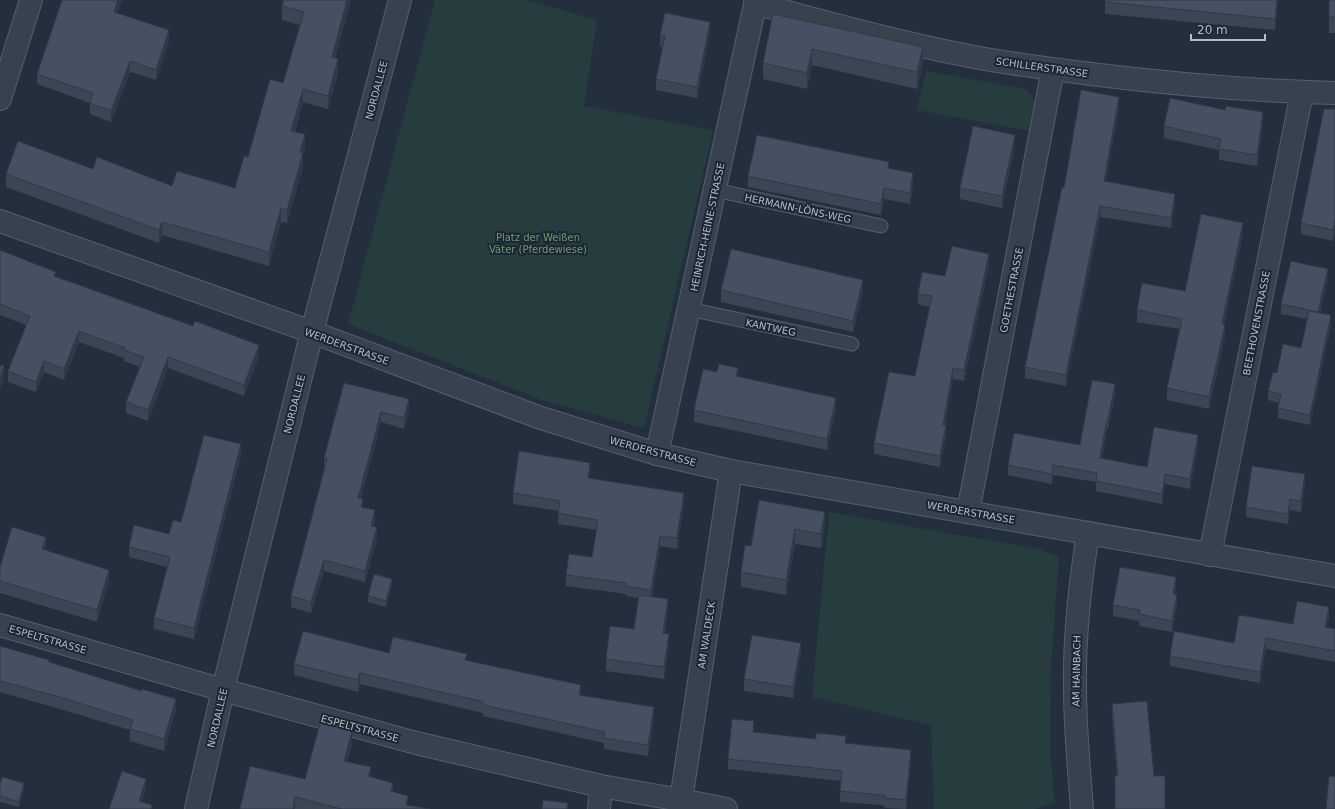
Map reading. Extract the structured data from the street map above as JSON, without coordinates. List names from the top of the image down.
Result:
{
  "streets": {
    "street": [
      "SCHILLERSTRASSE",
      "NORDALLEE",
      "HEINRICH-HEINE-STRASSE",
      "GOETHESTRASSE",
      "BEETHOVENSTRASSE",
      "WERDERSTRASSE",
      "AM WALDECK",
      "ESPELTSTRASSE",
      "AM HAINBACH"
    ],
    "lane": ["HERMANN-LÖNS-WEG", "KANTWEG"]
  },
  "crossings": [
    ["SCHILLERSTRASSE", "HEINRICH-HEINE-STRASSE"],
    ["SCHILLERSTRASSE", "GOETHESTRASSE"],
    ["SCHILLERSTRASSE", "BEETHOVENSTRASSE"],
    ["NORDALLEE", "WERDERSTRASSE"],
    ["NORDALLEE", "ESPELTSTRASSE"],
    ["HERMANN-LÖNS-WEG", "HEINRICH-HEINE-STRASSE"],
    ["HEINRICH-HEINE-STRASSE", "KANTWEG"],
    ["HEINRICH-HEINE-STRASSE", "WERDERSTRASSE"],
    ["GOETHESTRASSE", "WERDERSTRASSE"],
    ["BEETHOVENSTRASSE", "WERDERSTRASSE"],
    ["WERDERSTRASSE", "AM WALDECK"],
    ["WERDERSTRASSE", "AM HAINBACH"],
    ["AM WALDECK", "ESPELTSTRASSE"]
  ],
  "parks": ["Platz der Weißen Väter (Pferdewiese)"],
  "scale_bar": "20 m"
}
